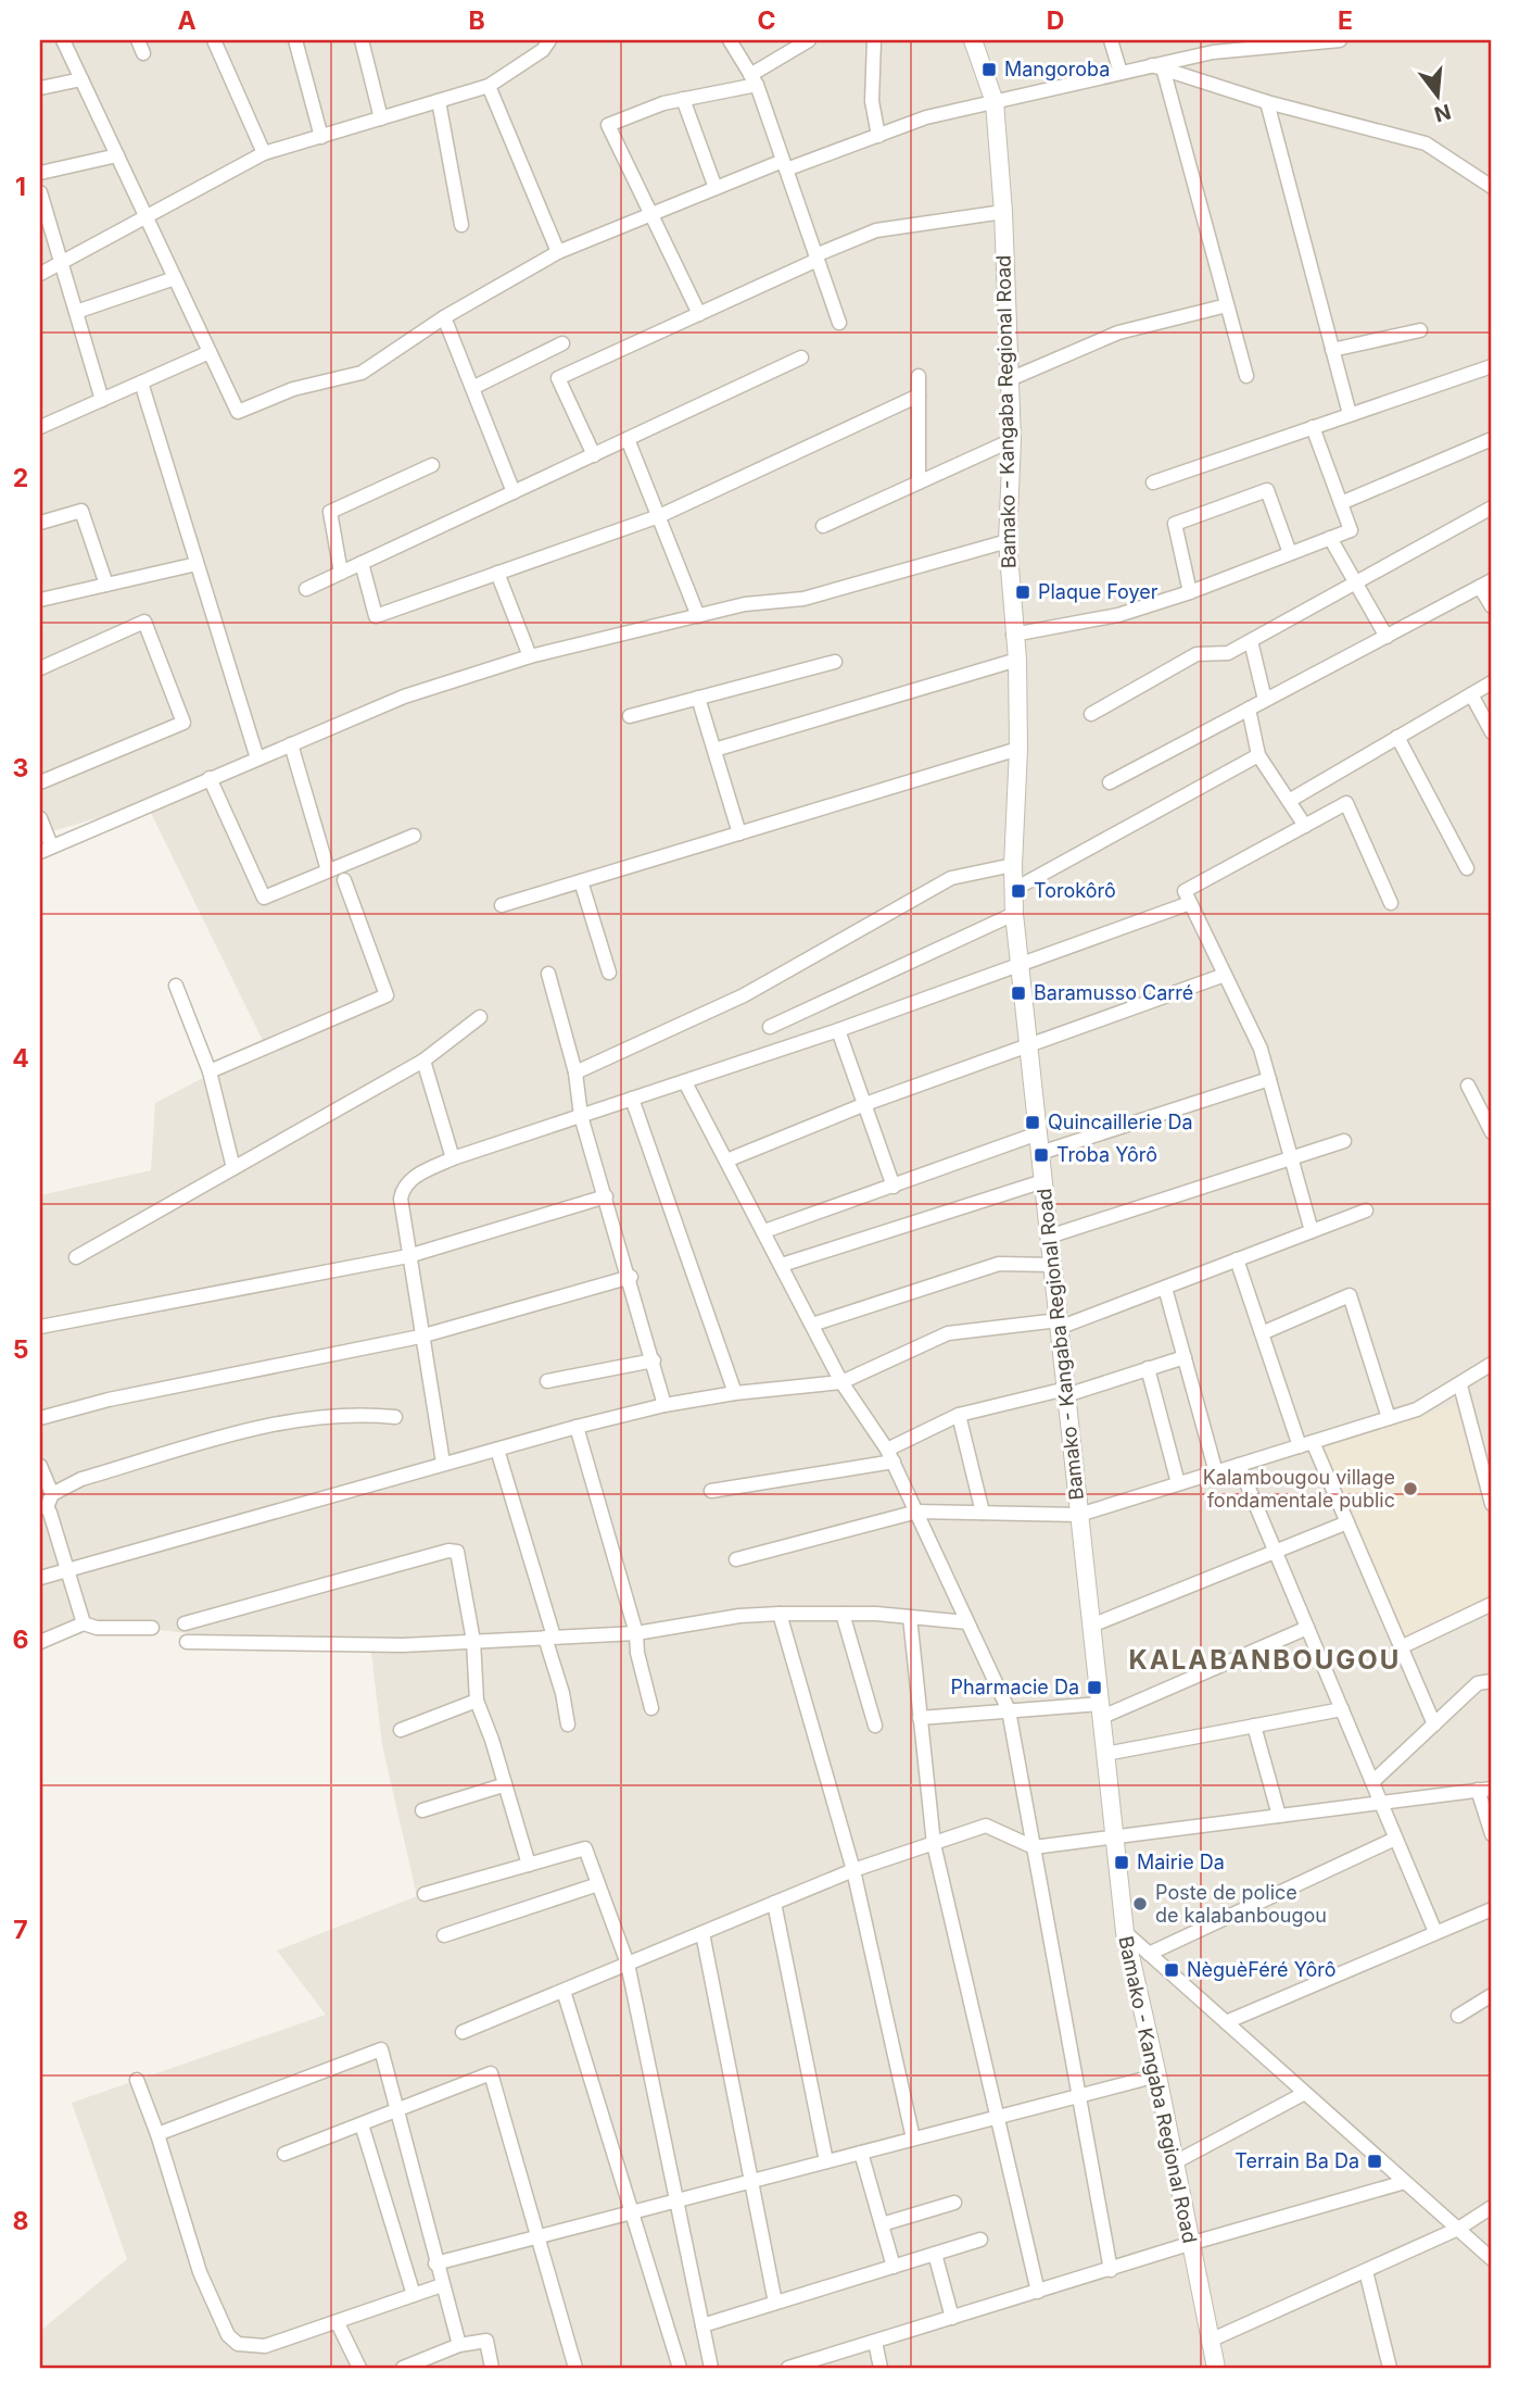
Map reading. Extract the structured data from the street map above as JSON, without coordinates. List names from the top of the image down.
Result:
{
  "streets": {
    "street": ["Bamako - Kangaba Regional Road"]
  },
  "districts": ["KALABANBOUGOU"],
  "places": {
    "transit": [
      "Mangoroba",
      "Plaque Foyer",
      "Torokôrô",
      "Baramusso Carré",
      "Quincaillerie Da",
      "Troba Yôrô",
      "Pharmacie Da",
      "Mairie Da",
      "NèguèFéré Yôrô",
      "Terrain Ba Da"
    ],
    "other": ["Kalambougou village fondamentale public", "Poste de police de kalabanbougou"]
  },
  "north": "bottom",
  "grid": {
    "columns": [
      "A",
      "B",
      "C",
      "D",
      "E"
    ],
    "rows": [
      "1",
      "2",
      "3",
      "4",
      "5",
      "6",
      "7",
      "8"
    ]
  }
}
